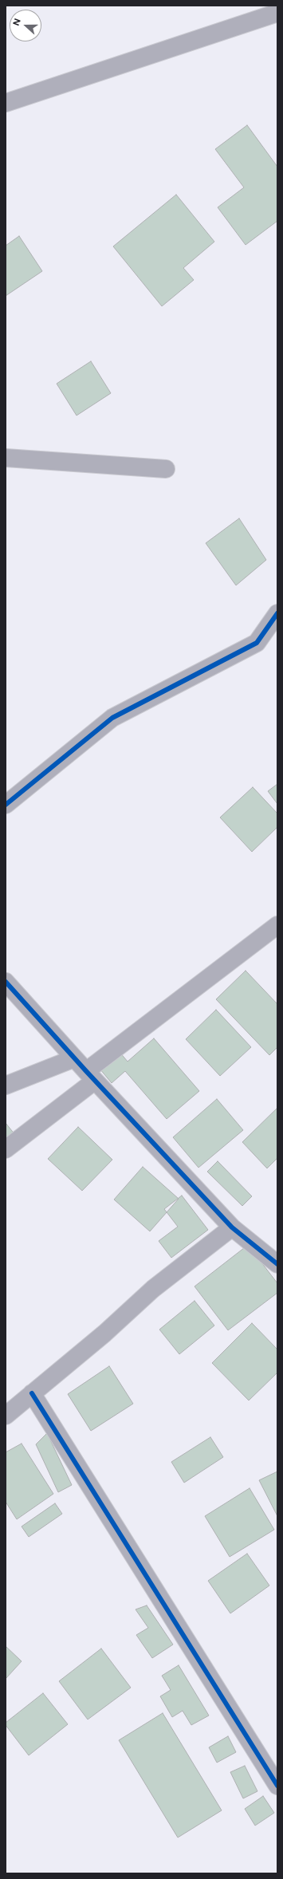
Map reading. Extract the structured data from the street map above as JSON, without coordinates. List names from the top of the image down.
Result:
{
  "north": "left"
}
